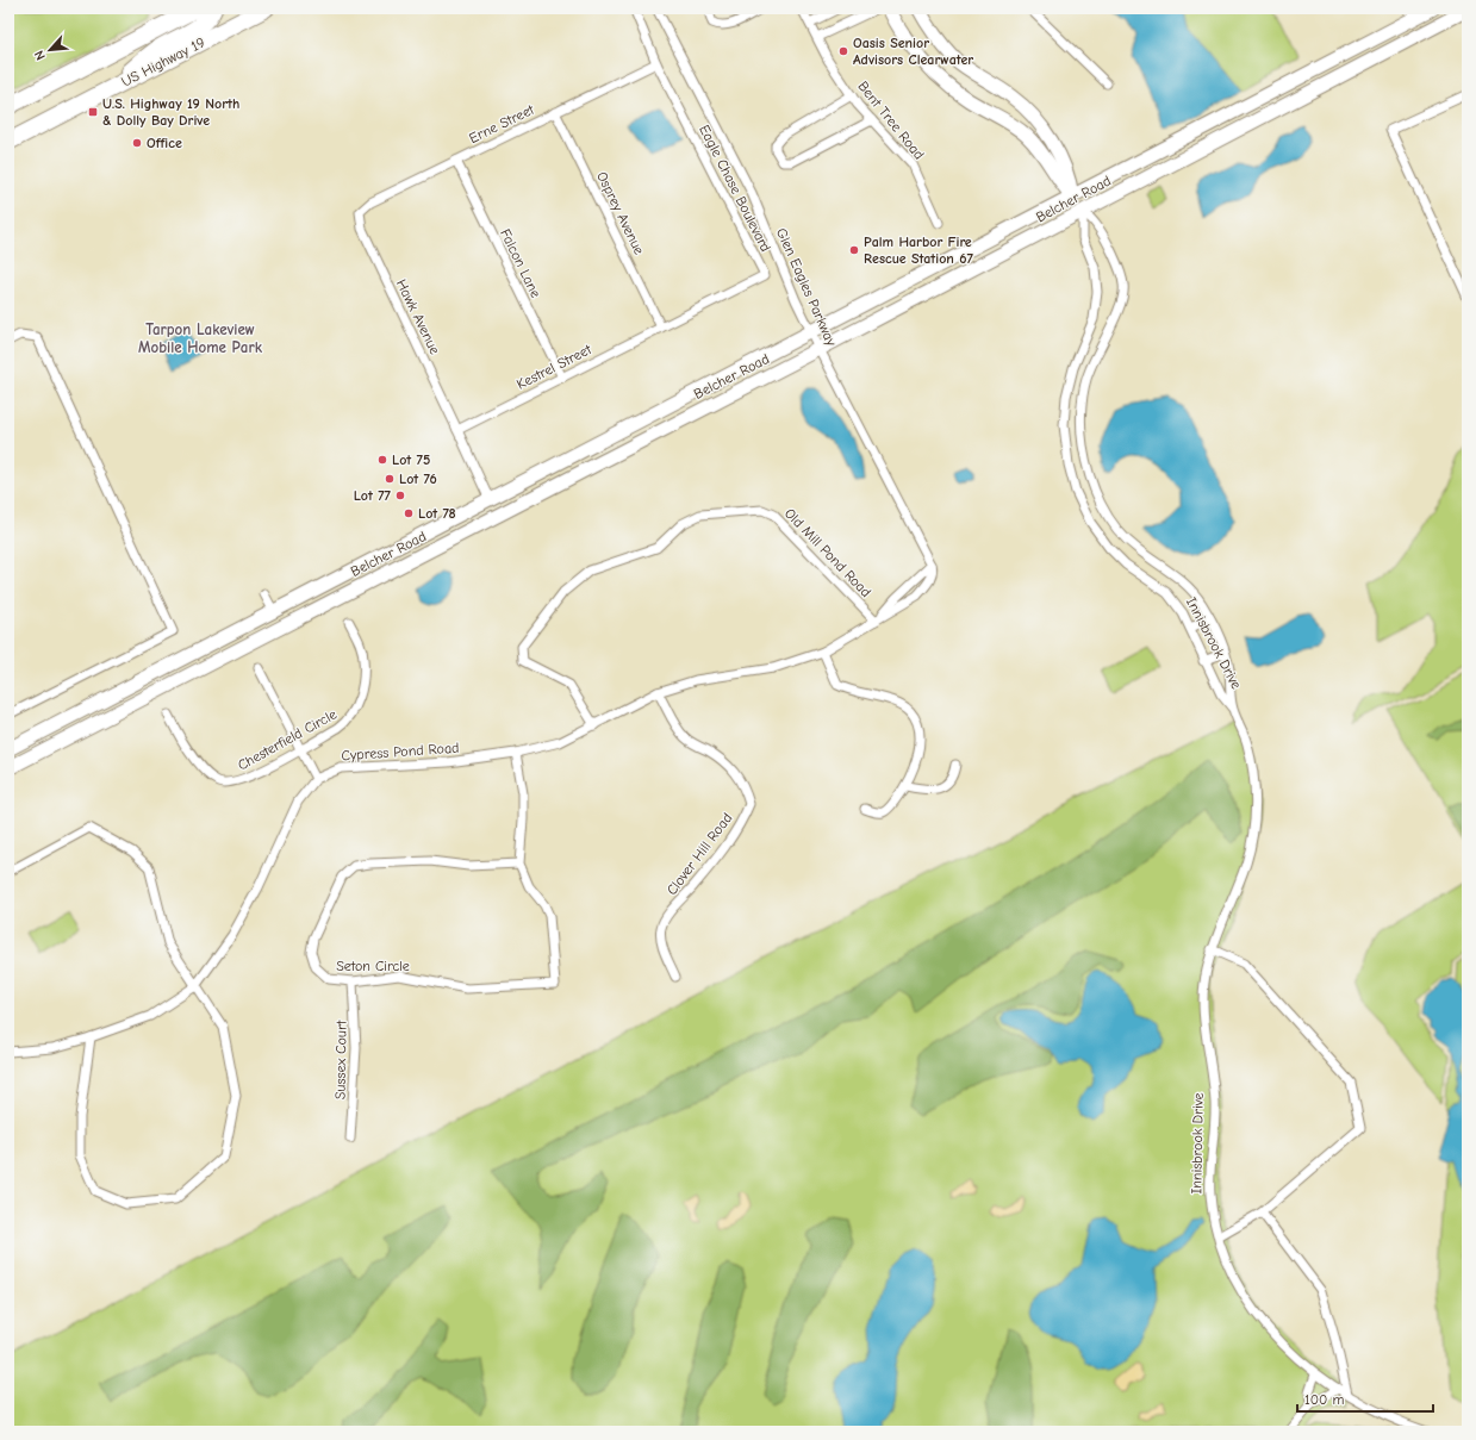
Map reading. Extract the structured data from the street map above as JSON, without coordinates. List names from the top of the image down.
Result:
{
  "streets": {
    "highway": ["US Highway 19"],
    "main road": ["Belcher Road"],
    "street": [
      "Bent Tree Road",
      "Erne Street",
      "Eagle Chase Boulevard",
      "Osprey Avenue",
      "Falcon Lane",
      "Glen Eagles Parkway",
      "Hawk Avenue",
      "Kestrel Street",
      "Old Mill Pond Road",
      "Innisbrook Drive",
      "Chesterfield Circle",
      "Cypress Pond Road",
      "Clover Hill Road",
      "Seton Circle",
      "Sussex Court"
    ]
  },
  "crossings": [
    ["Erne Street", "Eagle Chase Boulevard"],
    ["Erne Street", "Osprey Avenue"],
    ["Erne Street", "Falcon Lane"],
    ["Erne Street", "Hawk Avenue"],
    ["Eagle Chase Boulevard", "Osprey Avenue"],
    ["Eagle Chase Boulevard", "Kestrel Street"],
    ["Belcher Road", "Glen Eagles Parkway"],
    ["Belcher Road", "Hawk Avenue"],
    ["Belcher Road", "Innisbrook Drive"],
    ["Osprey Avenue", "Kestrel Street"],
    ["Falcon Lane", "Kestrel Street"],
    ["Glen Eagles Parkway", "Cypress Pond Road"],
    ["Hawk Avenue", "Kestrel Street"],
    ["Old Mill Pond Road", "Cypress Pond Road"],
    ["Cypress Pond Road", "Clover Hill Road"],
    ["Seton Circle", "Sussex Court"]
  ],
  "districts": ["Tarpon Lakeview Mobile Home Park"],
  "places": {
    "other": [
      "Oasis Senior Advisors Clearwater",
      "Office",
      "Palm Harbor Fire Rescue Station 67",
      "Lot 75",
      "Lot 76",
      "Lot 77",
      "Lot 78"
    ],
    "transit": ["U.S. Highway 19 North & Dolly Bay Drive"]
  },
  "scale_bar": "100 m",
  "north": "bottom left"
}
